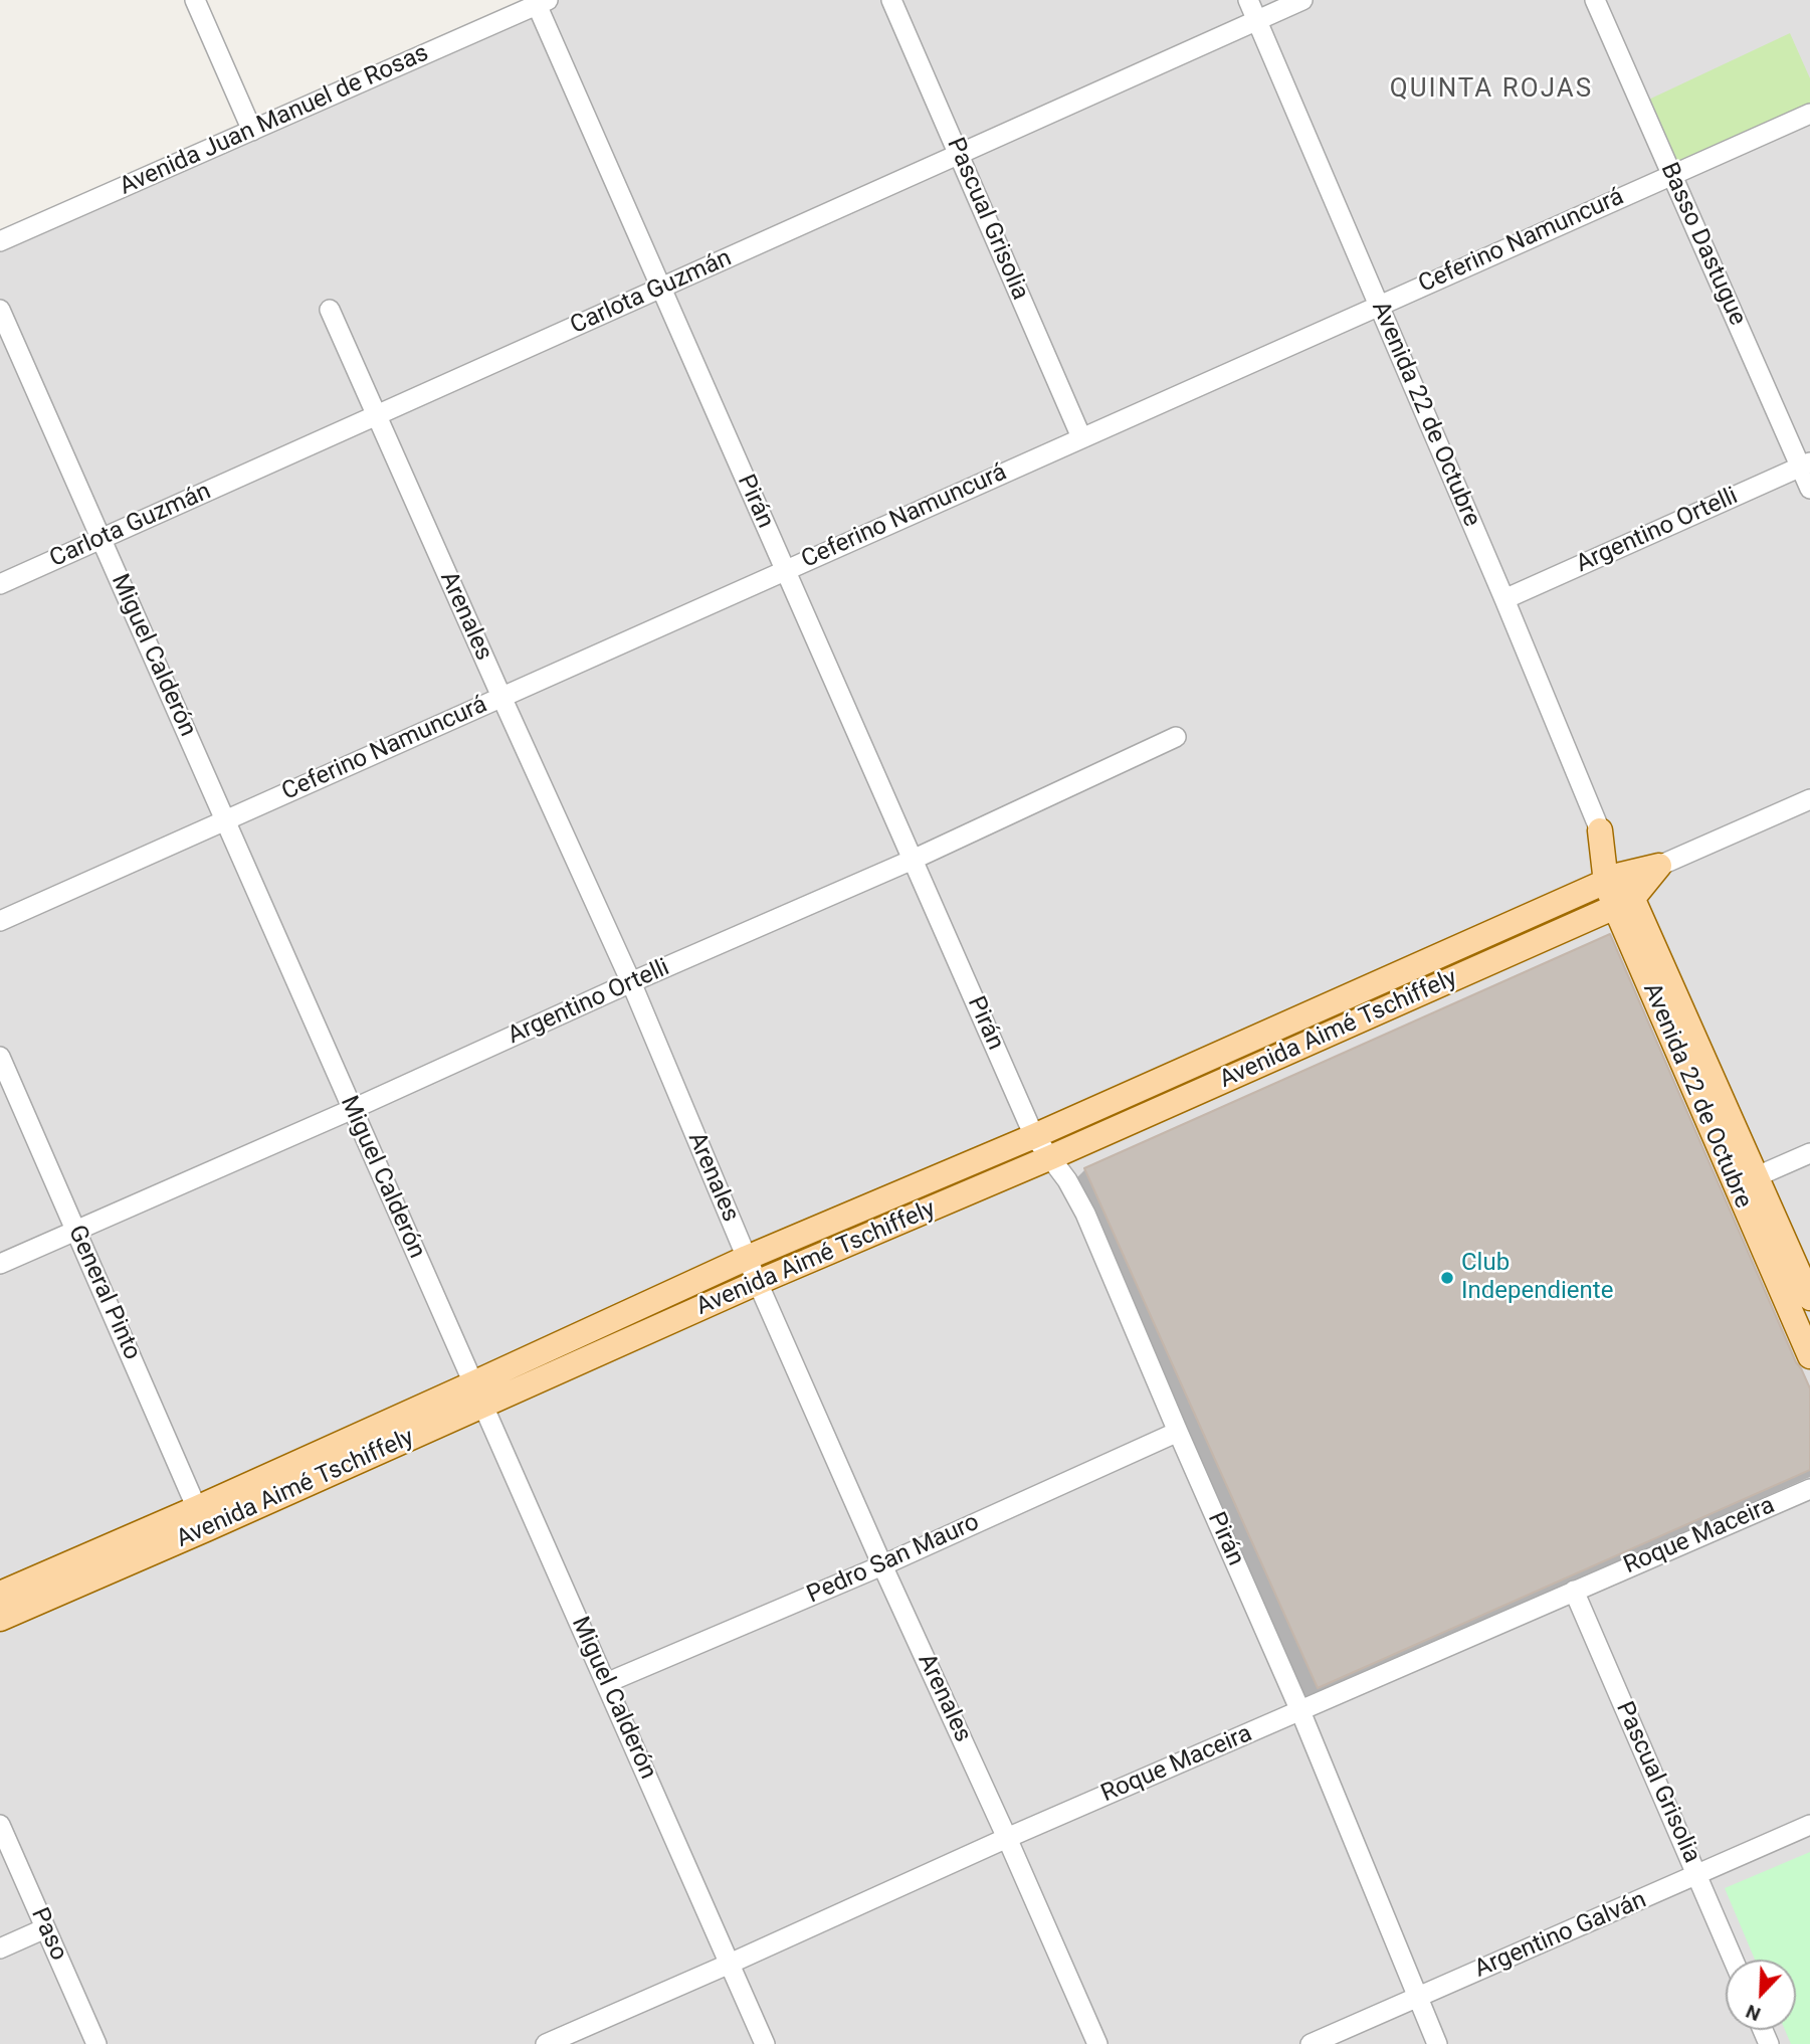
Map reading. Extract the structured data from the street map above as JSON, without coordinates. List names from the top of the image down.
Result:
{
  "streets": {
    "main road": ["Avenida 22 de Octubre", "Avenida Aimé Tschiffely"],
    "street": [
      "Avenida Juan Manuel de Rosas",
      "Pascual Grisolia",
      "Ceferino Namuncurá",
      "Basso Dastugue",
      "Carlota Guzmán",
      "Pirán",
      "Argentino Ortelli",
      "Arenales",
      "Miguel Calderón",
      "General Pinto",
      "Roque Maceira",
      "Pedro San Mauro",
      "Paso",
      "Argentino Galván"
    ]
  },
  "crossings": [
    ["Avenida Juan Manuel de Rosas", "Pirán"],
    ["Pascual Grisolia", "Ceferino Namuncurá"],
    ["Pascual Grisolia", "Carlota Guzmán"],
    ["Pascual Grisolia", "Roque Maceira"],
    ["Pascual Grisolia", "Argentino Galván"],
    ["Ceferino Namuncurá", "Basso Dastugue"],
    ["Ceferino Namuncurá", "Avenida 22 de Octubre"],
    ["Ceferino Namuncurá", "Pirán"],
    ["Ceferino Namuncurá", "Arenales"],
    ["Ceferino Namuncurá", "Miguel Calderón"],
    ["Basso Dastugue", "Argentino Ortelli"],
    ["Carlota Guzmán", "Avenida 22 de Octubre"],
    ["Carlota Guzmán", "Pirán"],
    ["Carlota Guzmán", "Arenales"],
    ["Carlota Guzmán", "Miguel Calderón"],
    ["Avenida 22 de Octubre", "Argentino Ortelli"],
    ["Avenida 22 de Octubre", "Avenida Aimé Tschiffely"],
    ["Pirán", "Argentino Ortelli"],
    ["Pirán", "Avenida Aimé Tschiffely"],
    ["Pirán", "Roque Maceira"],
    ["Pirán", "Pedro San Mauro"],
    ["Pirán", "Argentino Galván"],
    ["Argentino Ortelli", "Arenales"],
    ["Argentino Ortelli", "Miguel Calderón"],
    ["Argentino Ortelli", "General Pinto"],
    ["Arenales", "Avenida Aimé Tschiffely"],
    ["Arenales", "Roque Maceira"],
    ["Arenales", "Pedro San Mauro"],
    ["Miguel Calderón", "Avenida Aimé Tschiffely"],
    ["Miguel Calderón", "Roque Maceira"],
    ["Miguel Calderón", "Pedro San Mauro"],
    ["Avenida Aimé Tschiffely", "General Pinto"]
  ],
  "districts": ["QUINTA ROJAS"],
  "places": ["Club Independiente"],
  "north": "bottom left"
}
